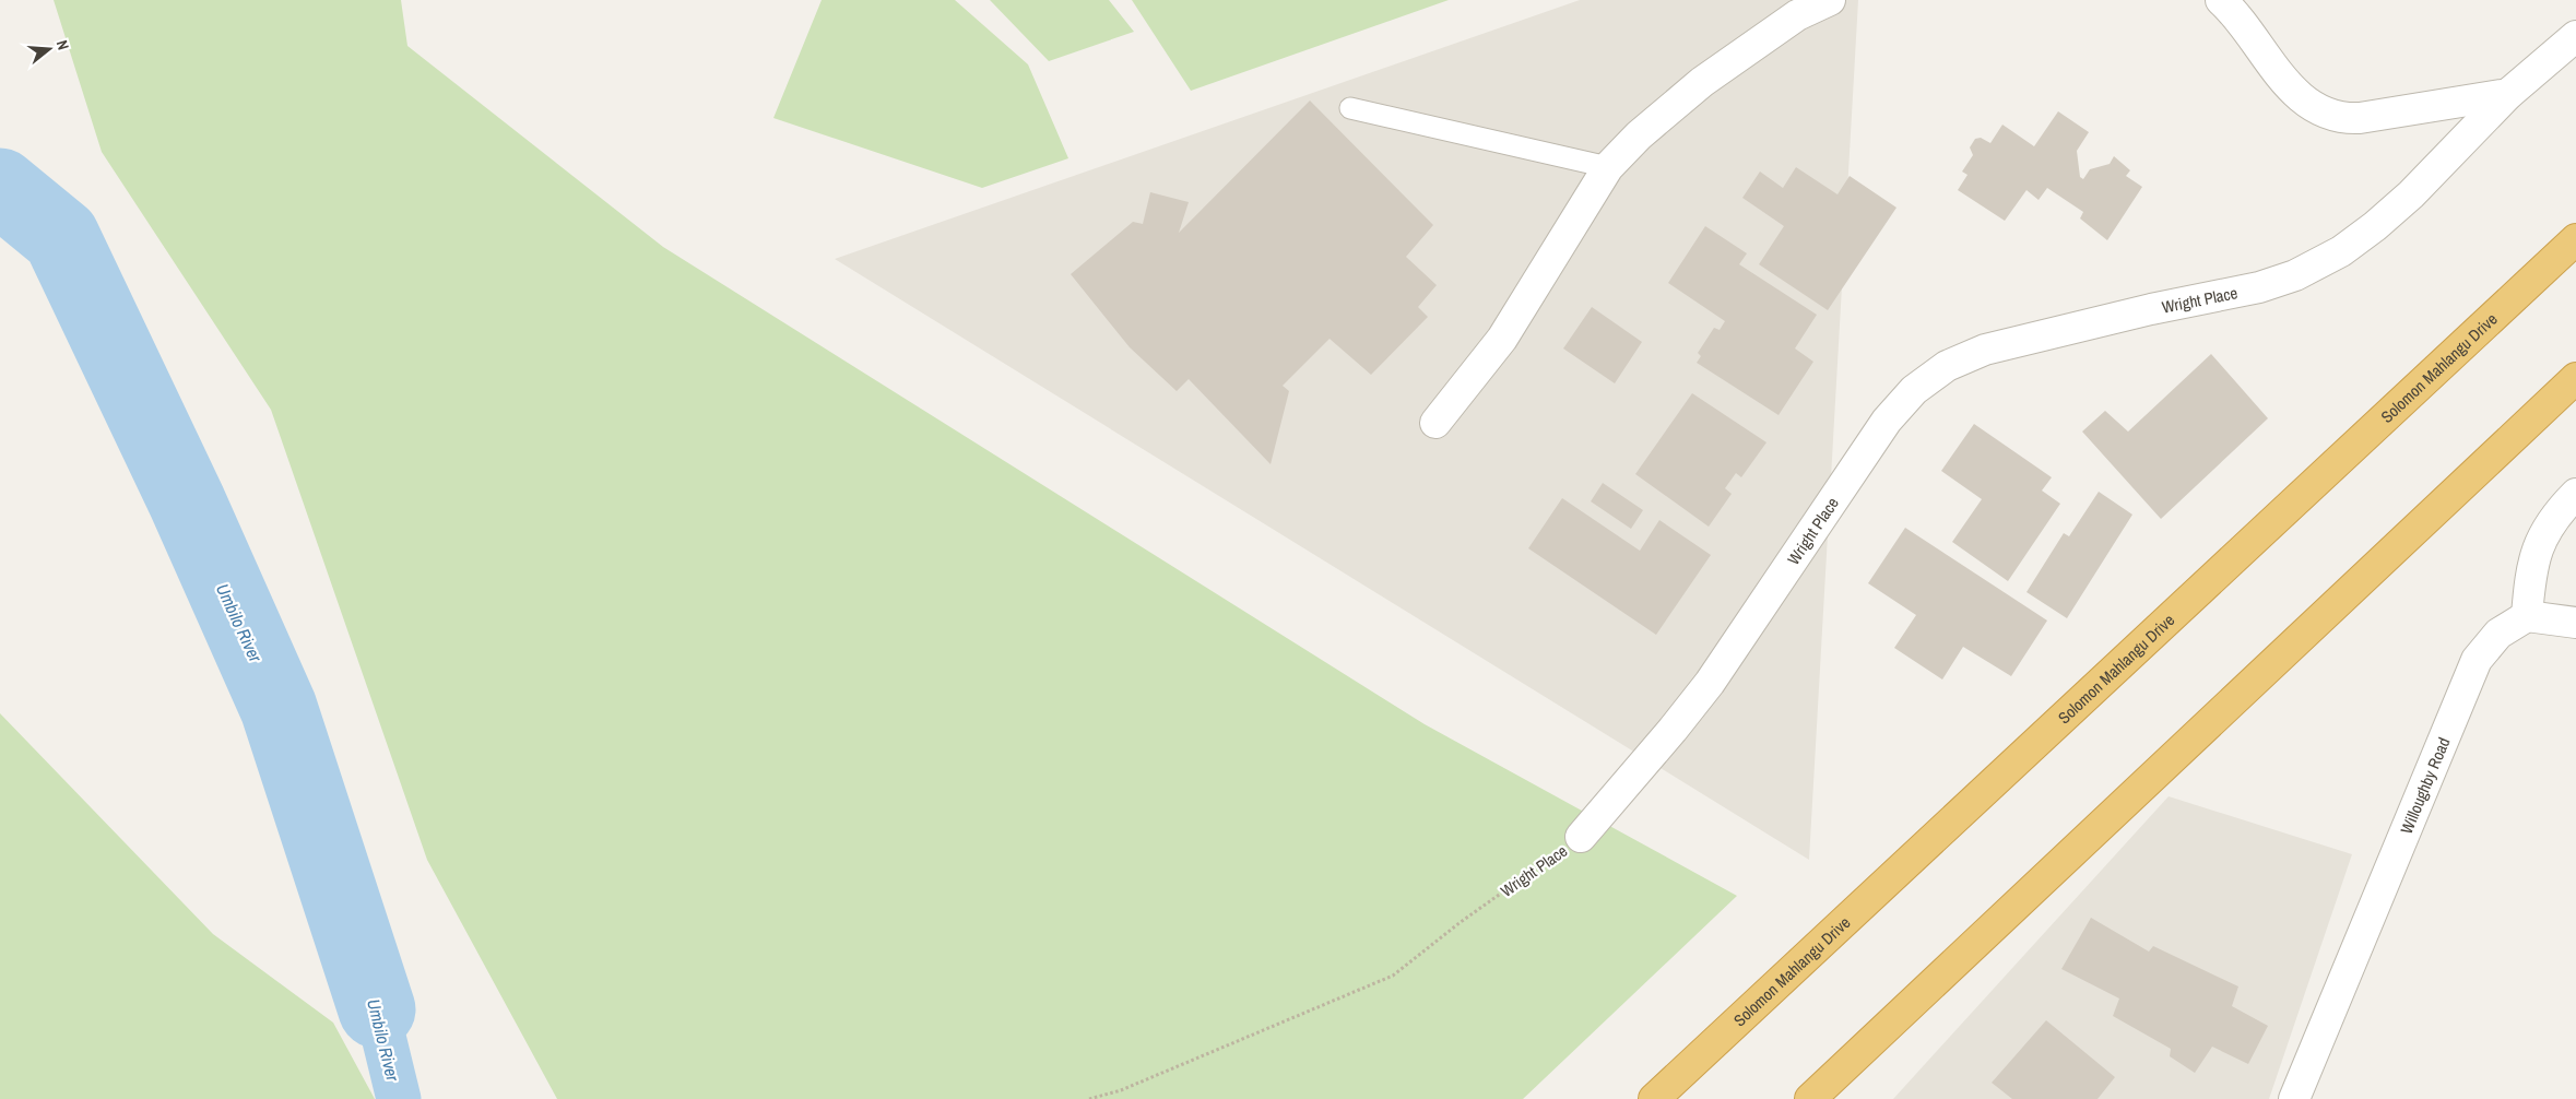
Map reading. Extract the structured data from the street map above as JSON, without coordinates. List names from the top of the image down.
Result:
{
  "streets": {
    "highway": ["Solomon Mahlangu Drive"],
    "street": ["Wright Place", "Willoughby Road"]
  },
  "water": ["Umbilo River"],
  "north": "right"
}
